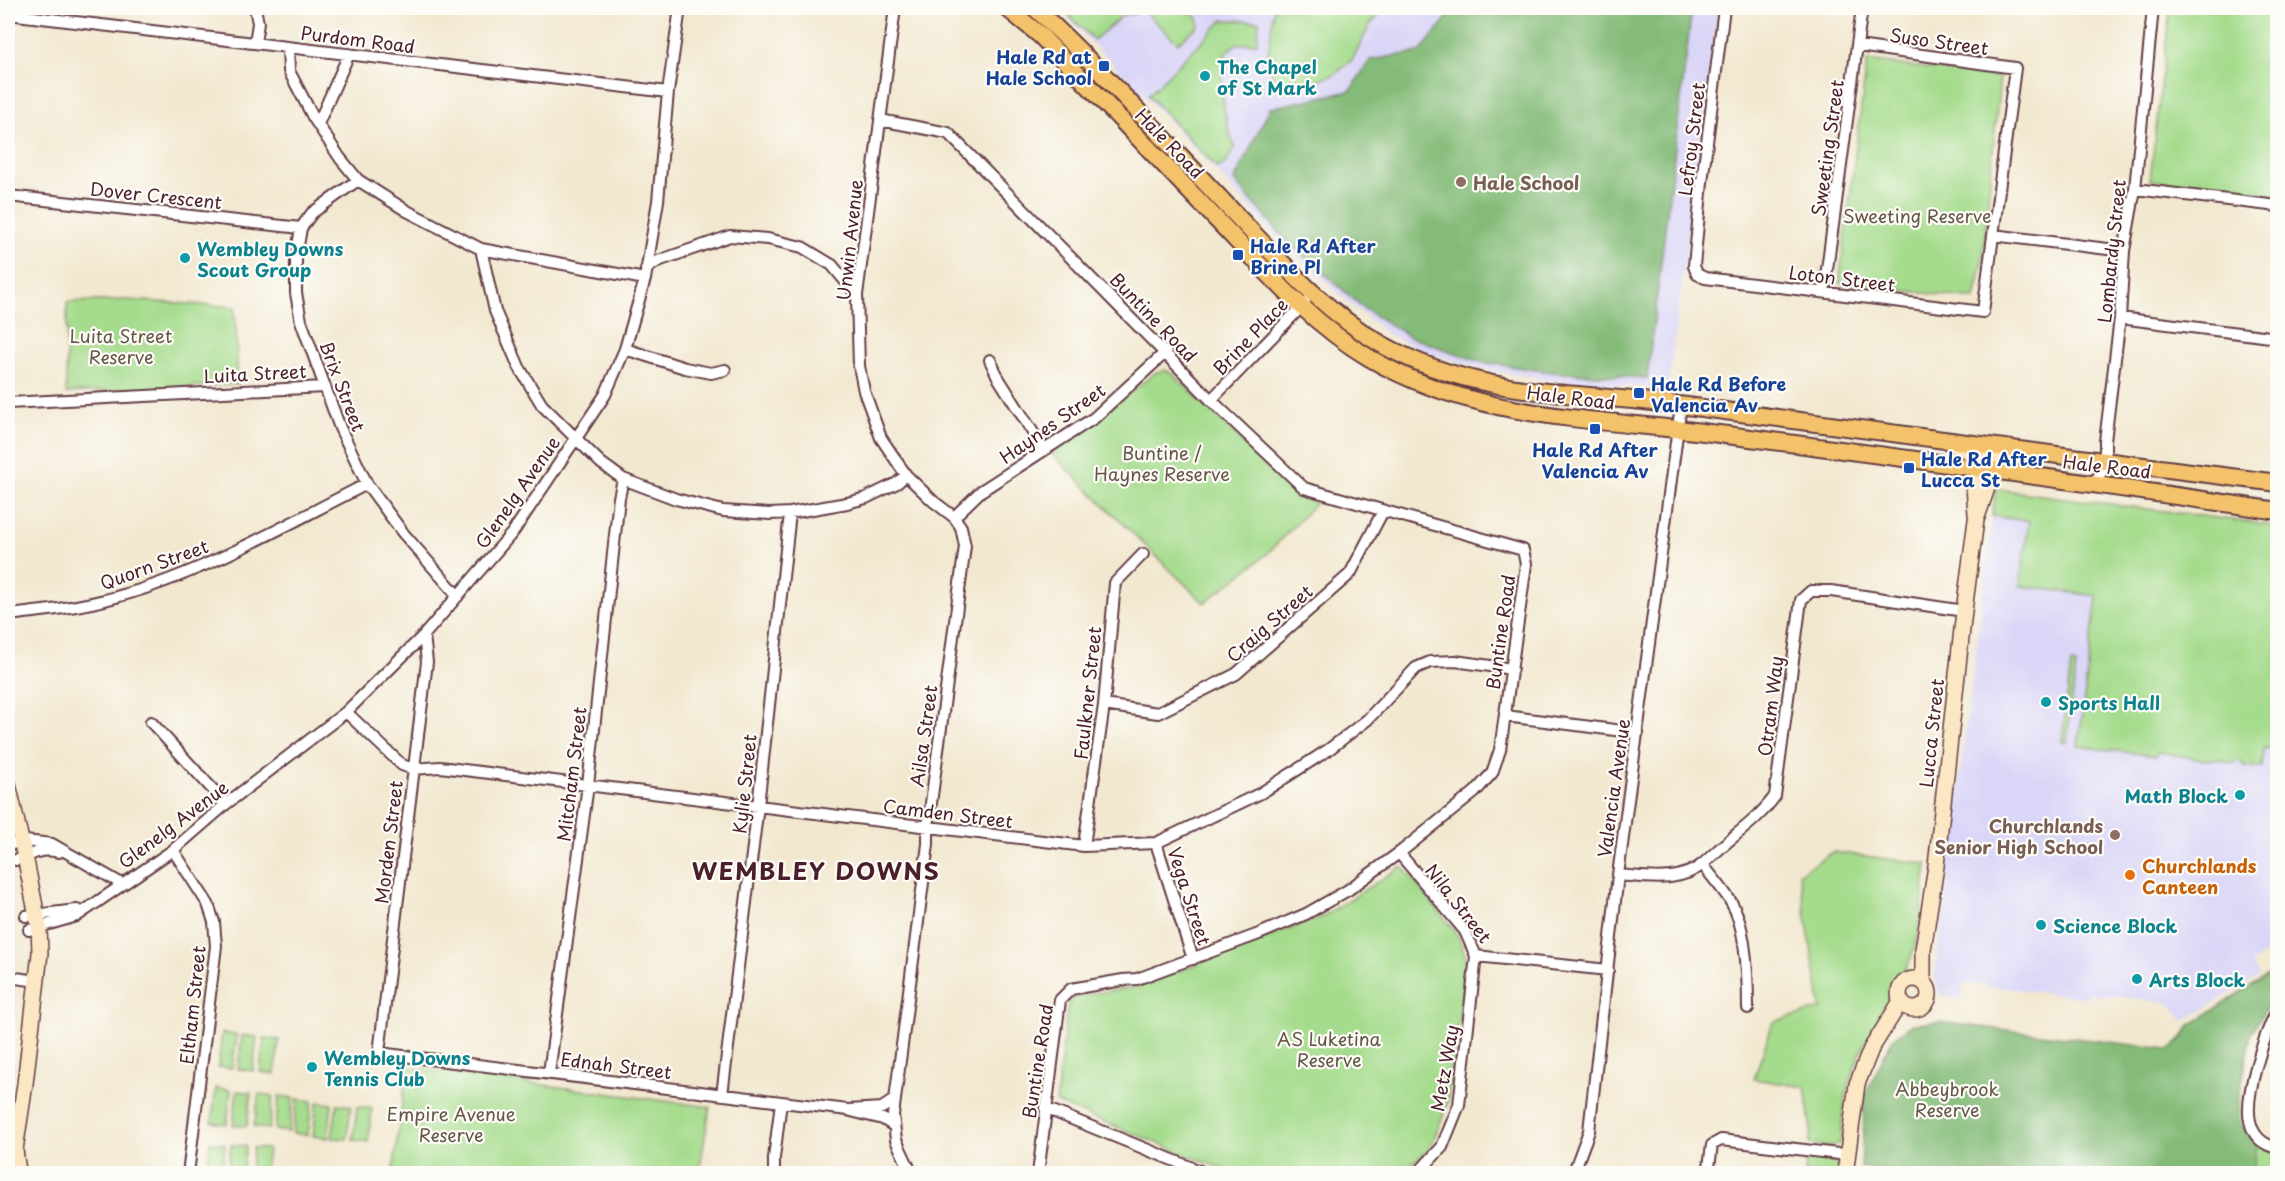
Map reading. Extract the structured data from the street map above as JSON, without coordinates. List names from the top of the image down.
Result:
{
  "streets": {
    "main road": ["Hale Road"],
    "street": [
      "Purdom Road",
      "Suso Street",
      "Lefroy Street",
      "Sweeting Street",
      "Dover Crescent",
      "Unwin Avenue",
      "Lombardy Street",
      "Loton Street",
      "Buntine Road",
      "Brine Place",
      "Luita Street",
      "Brix Street",
      "Haynes Street",
      "Glenelg Avenue",
      "Quorn Street",
      "Craig Street",
      "Faulkner Street",
      "Otram Way",
      "Lucca Street",
      "Ailsa Street",
      "Mitcham Street",
      "Kylie Street",
      "Valencia Avenue",
      "Camden Street",
      "Morden Street",
      "Vega Street",
      "Nila Street",
      "Eltham Street",
      "Ednah Street",
      "Metz Way"
    ]
  },
  "crossings": [
    ["Purdom Road", "Glenelg Avenue"],
    ["Suso Street", "Sweeting Street"],
    ["Suso Street", "Loton Street"],
    ["Lefroy Street", "Loton Street"],
    ["Hale Road", "Lombardy Street"],
    ["Hale Road", "Brine Place"],
    ["Hale Road", "Lucca Street"],
    ["Hale Road", "Valencia Avenue"],
    ["Sweeting Street", "Loton Street"],
    ["Dover Crescent", "Brix Street"],
    ["Unwin Avenue", "Buntine Road"],
    ["Unwin Avenue", "Haynes Street"],
    ["Unwin Avenue", "Ailsa Street"],
    ["Buntine Road", "Brine Place"],
    ["Buntine Road", "Haynes Street"],
    ["Buntine Road", "Craig Street"],
    ["Buntine Road", "Camden Street"],
    ["Buntine Road", "Vega Street"],
    ["Buntine Road", "Nila Street"],
    ["Luita Street", "Brix Street"],
    ["Brix Street", "Glenelg Avenue"],
    ["Brix Street", "Quorn Street"],
    ["Haynes Street", "Ailsa Street"],
    ["Glenelg Avenue", "Morden Street"],
    ["Glenelg Avenue", "Eltham Street"],
    ["Craig Street", "Faulkner Street"],
    ["Faulkner Street", "Camden Street"],
    ["Otram Way", "Lucca Street"],
    ["Otram Way", "Valencia Avenue"],
    ["Ailsa Street", "Camden Street"],
    ["Ailsa Street", "Ednah Street"],
    ["Mitcham Street", "Camden Street"],
    ["Mitcham Street", "Ednah Street"],
    ["Kylie Street", "Camden Street"],
    ["Kylie Street", "Ednah Street"],
    ["Valencia Avenue", "Nila Street"],
    ["Camden Street", "Morden Street"],
    ["Camden Street", "Vega Street"],
    ["Morden Street", "Ednah Street"],
    ["Nila Street", "Metz Way"]
  ],
  "districts": ["WEMBLEY DOWNS"],
  "parks": [
    "Sweeting Reserve",
    "Luita Street Reserve",
    "Buntine / Haynes Reserve",
    "AS Luketina Reserve",
    "Abbeybrook Reserve",
    "Empire Avenue Reserve"
  ],
  "places": {
    "transit": [
      "Hale Rd at Hale School",
      "Hale Rd After Brine Pl",
      "Hale Rd Before Valencia Av",
      "Hale Rd After Valencia Av",
      "Hale Rd After Lucca St"
    ],
    "other": [
      "The Chapel of St Mark",
      "Hale School",
      "Wembley Downs Scout Group",
      "Sports Hall",
      "Math Block",
      "Churchlands Senior High School",
      "Churchlands Canteen",
      "Science Block",
      "Arts Block",
      "Wembley Downs Tennis Club"
    ]
  }
}
